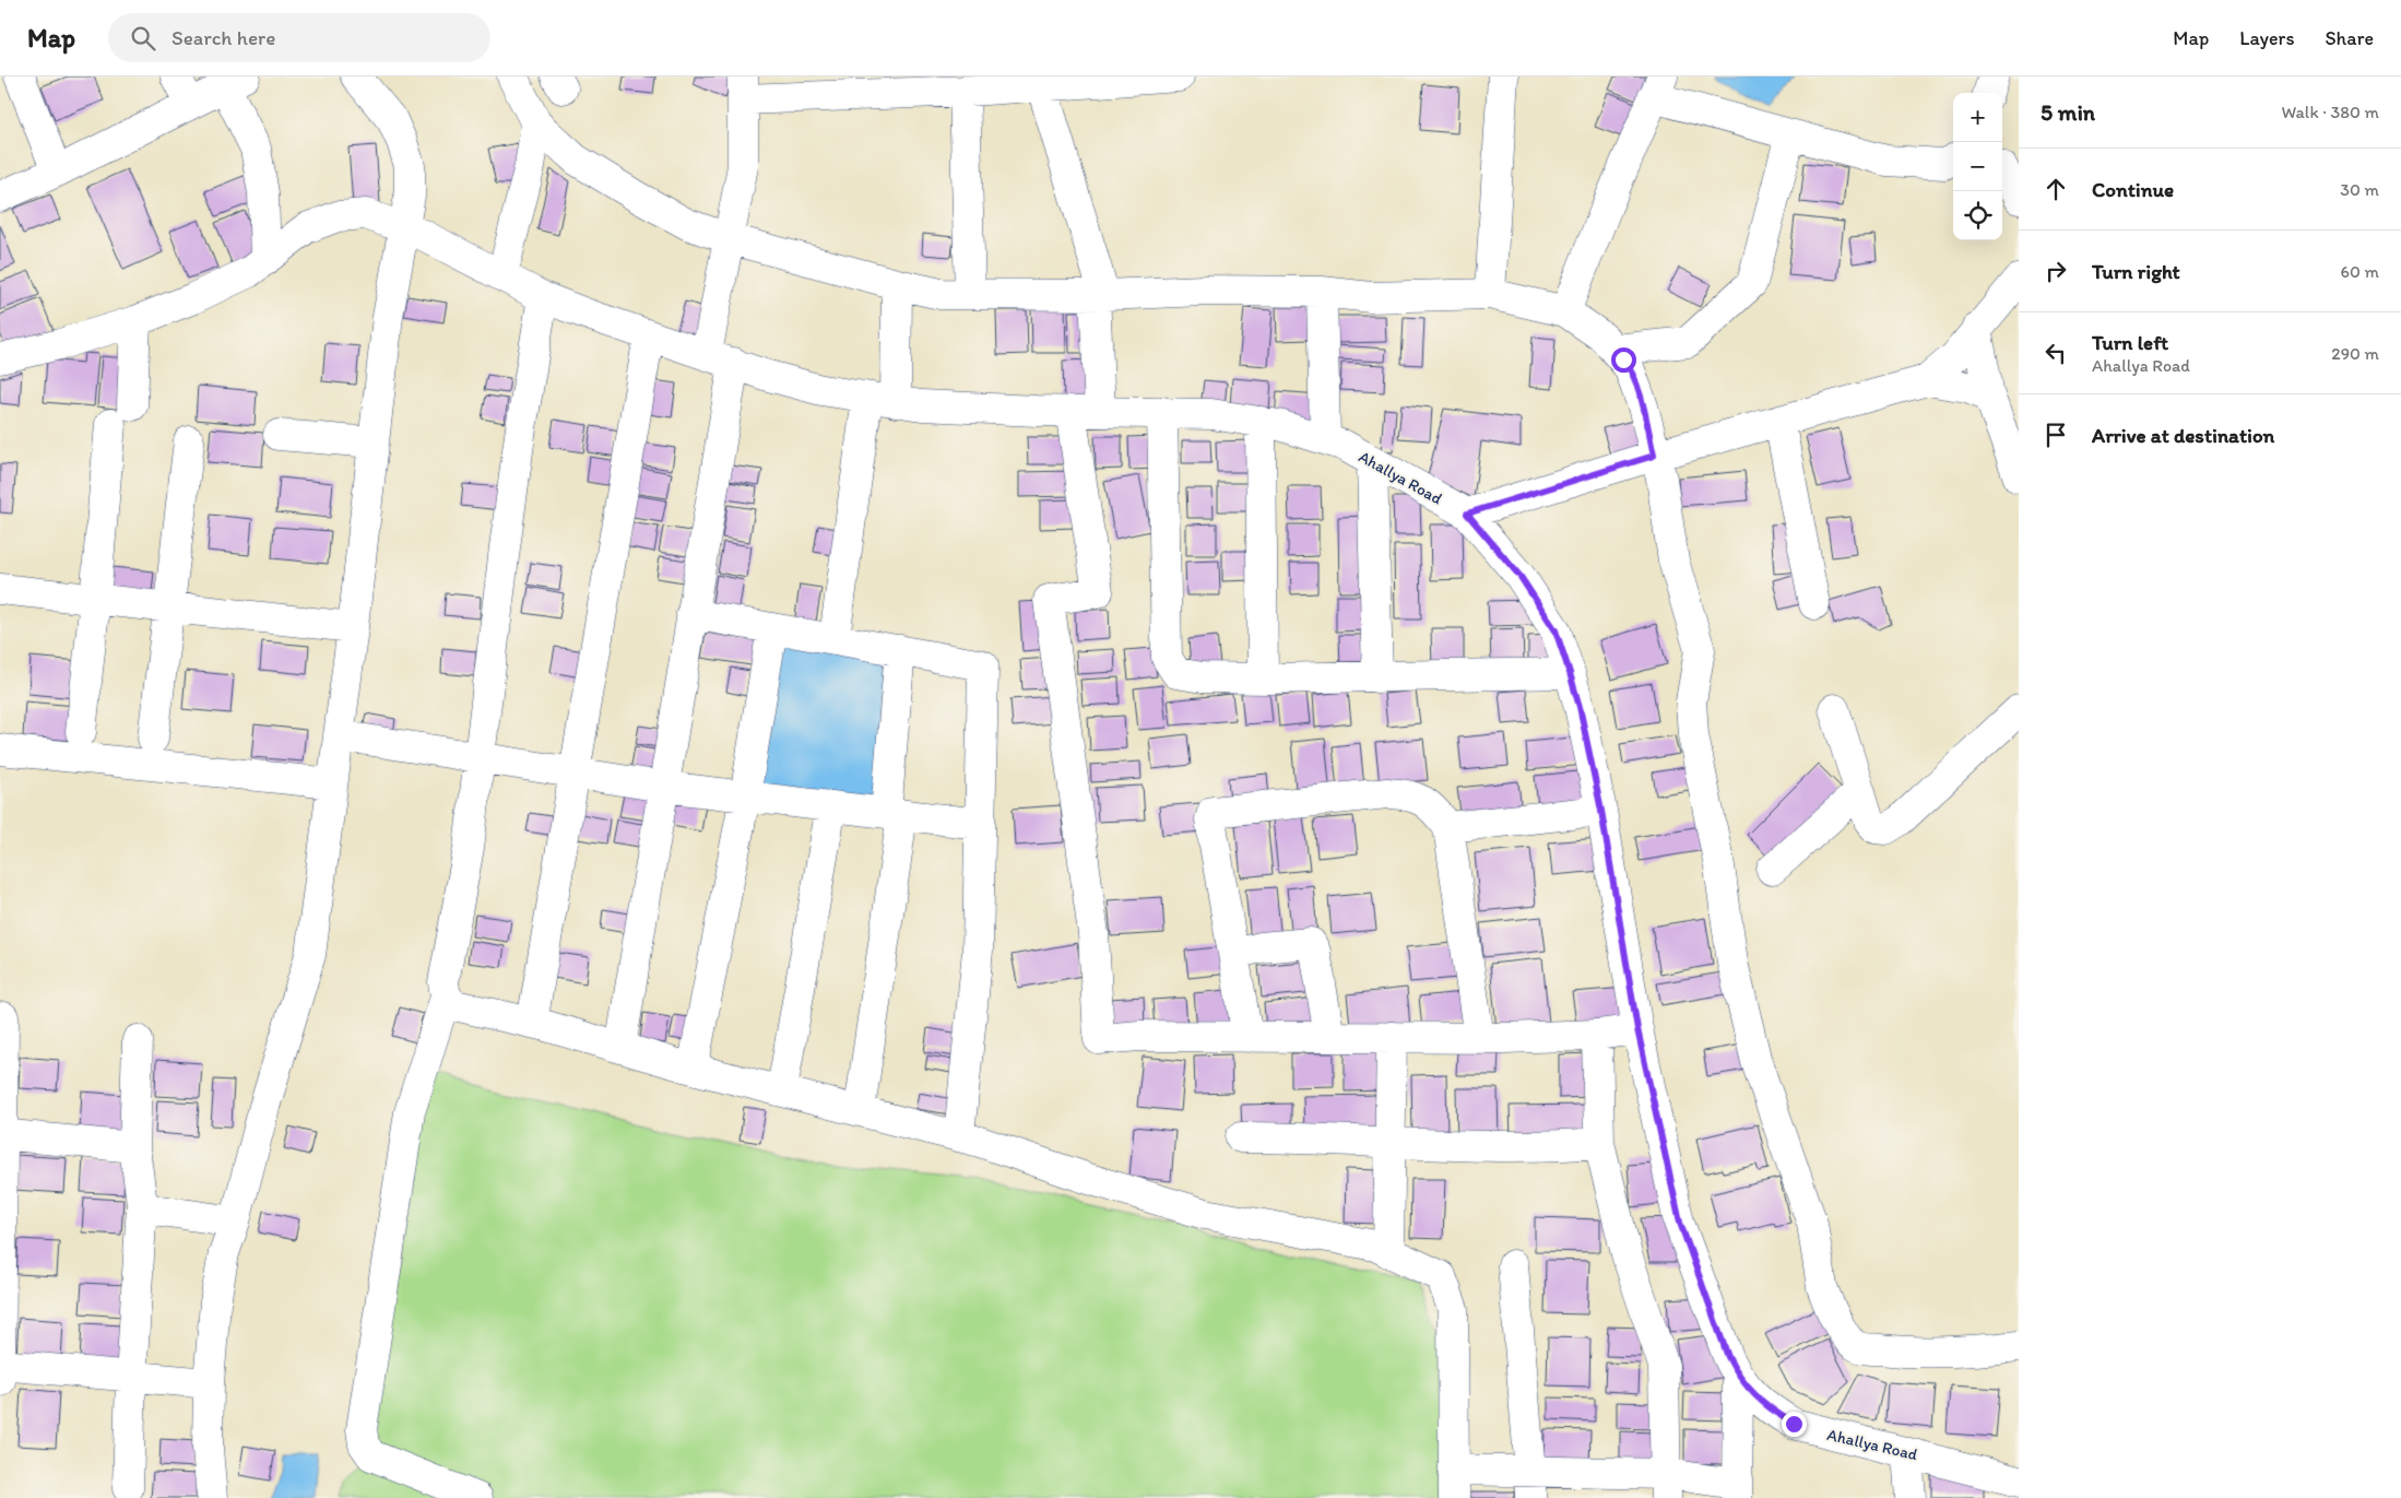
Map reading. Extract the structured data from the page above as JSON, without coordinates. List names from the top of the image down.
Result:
{
  "streets": {
    "street": ["Ahallya Road"]
  },
  "page": {
    "header": "Map",
    "search": "Search here",
    "nav": ["Map", "Layers", "Share"],
    "heading": ["5 min", "Walk · 380 m"],
    "map_buttons": ["+", "−"],
    "list": [
      ["Continue", "30 m"],
      ["Turn right", "60 m"],
      ["Turn left", "Ahallya Road", "290 m"],
      "Arrive at destination"
    ]
  }
}
